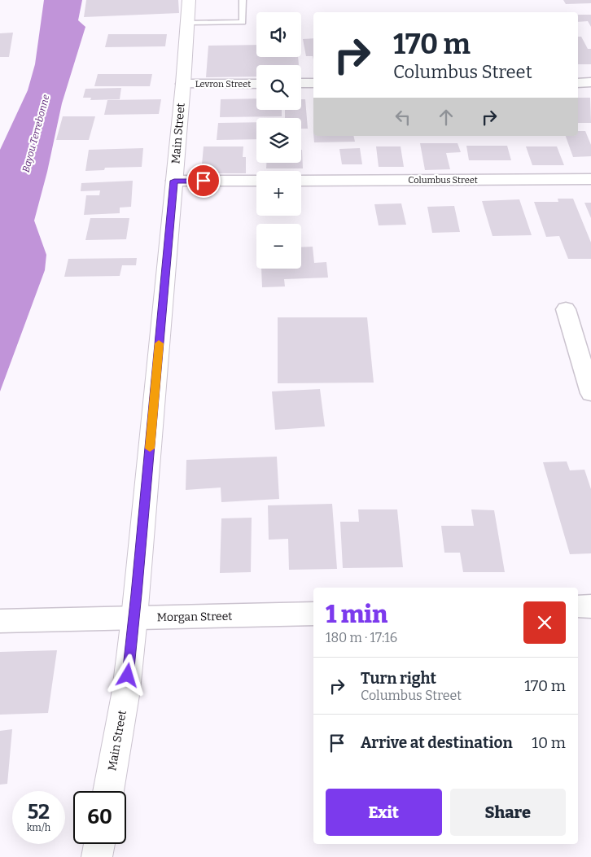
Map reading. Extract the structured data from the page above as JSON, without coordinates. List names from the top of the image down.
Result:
{
  "streets": {
    "main road": ["Main Street"],
    "street": ["Levron Street", "Columbus Street", "Morgan Street"]
  },
  "crossings": [
    ["Levron Street", "Main Street"],
    ["Main Street", "Morgan Street"]
  ],
  "water": ["Bayou Terrebonne"],
  "page": {
    "map_buttons": ["+", "−"],
    "turn": ["170 m", "Columbus Street"],
    "heading": ["1 min", "180 m · 17:16"],
    "list": [
      {
        "name": "Turn right",
        "note": "Columbus Street",
        "value": "170 m"
      },
      {
        "name": "Arrive at destination",
        "value": "10 m"
      }
    ],
    "buttons": ["Exit", "Share"],
    "speed": "52 km/h",
    "limit": "60"
  }
}
